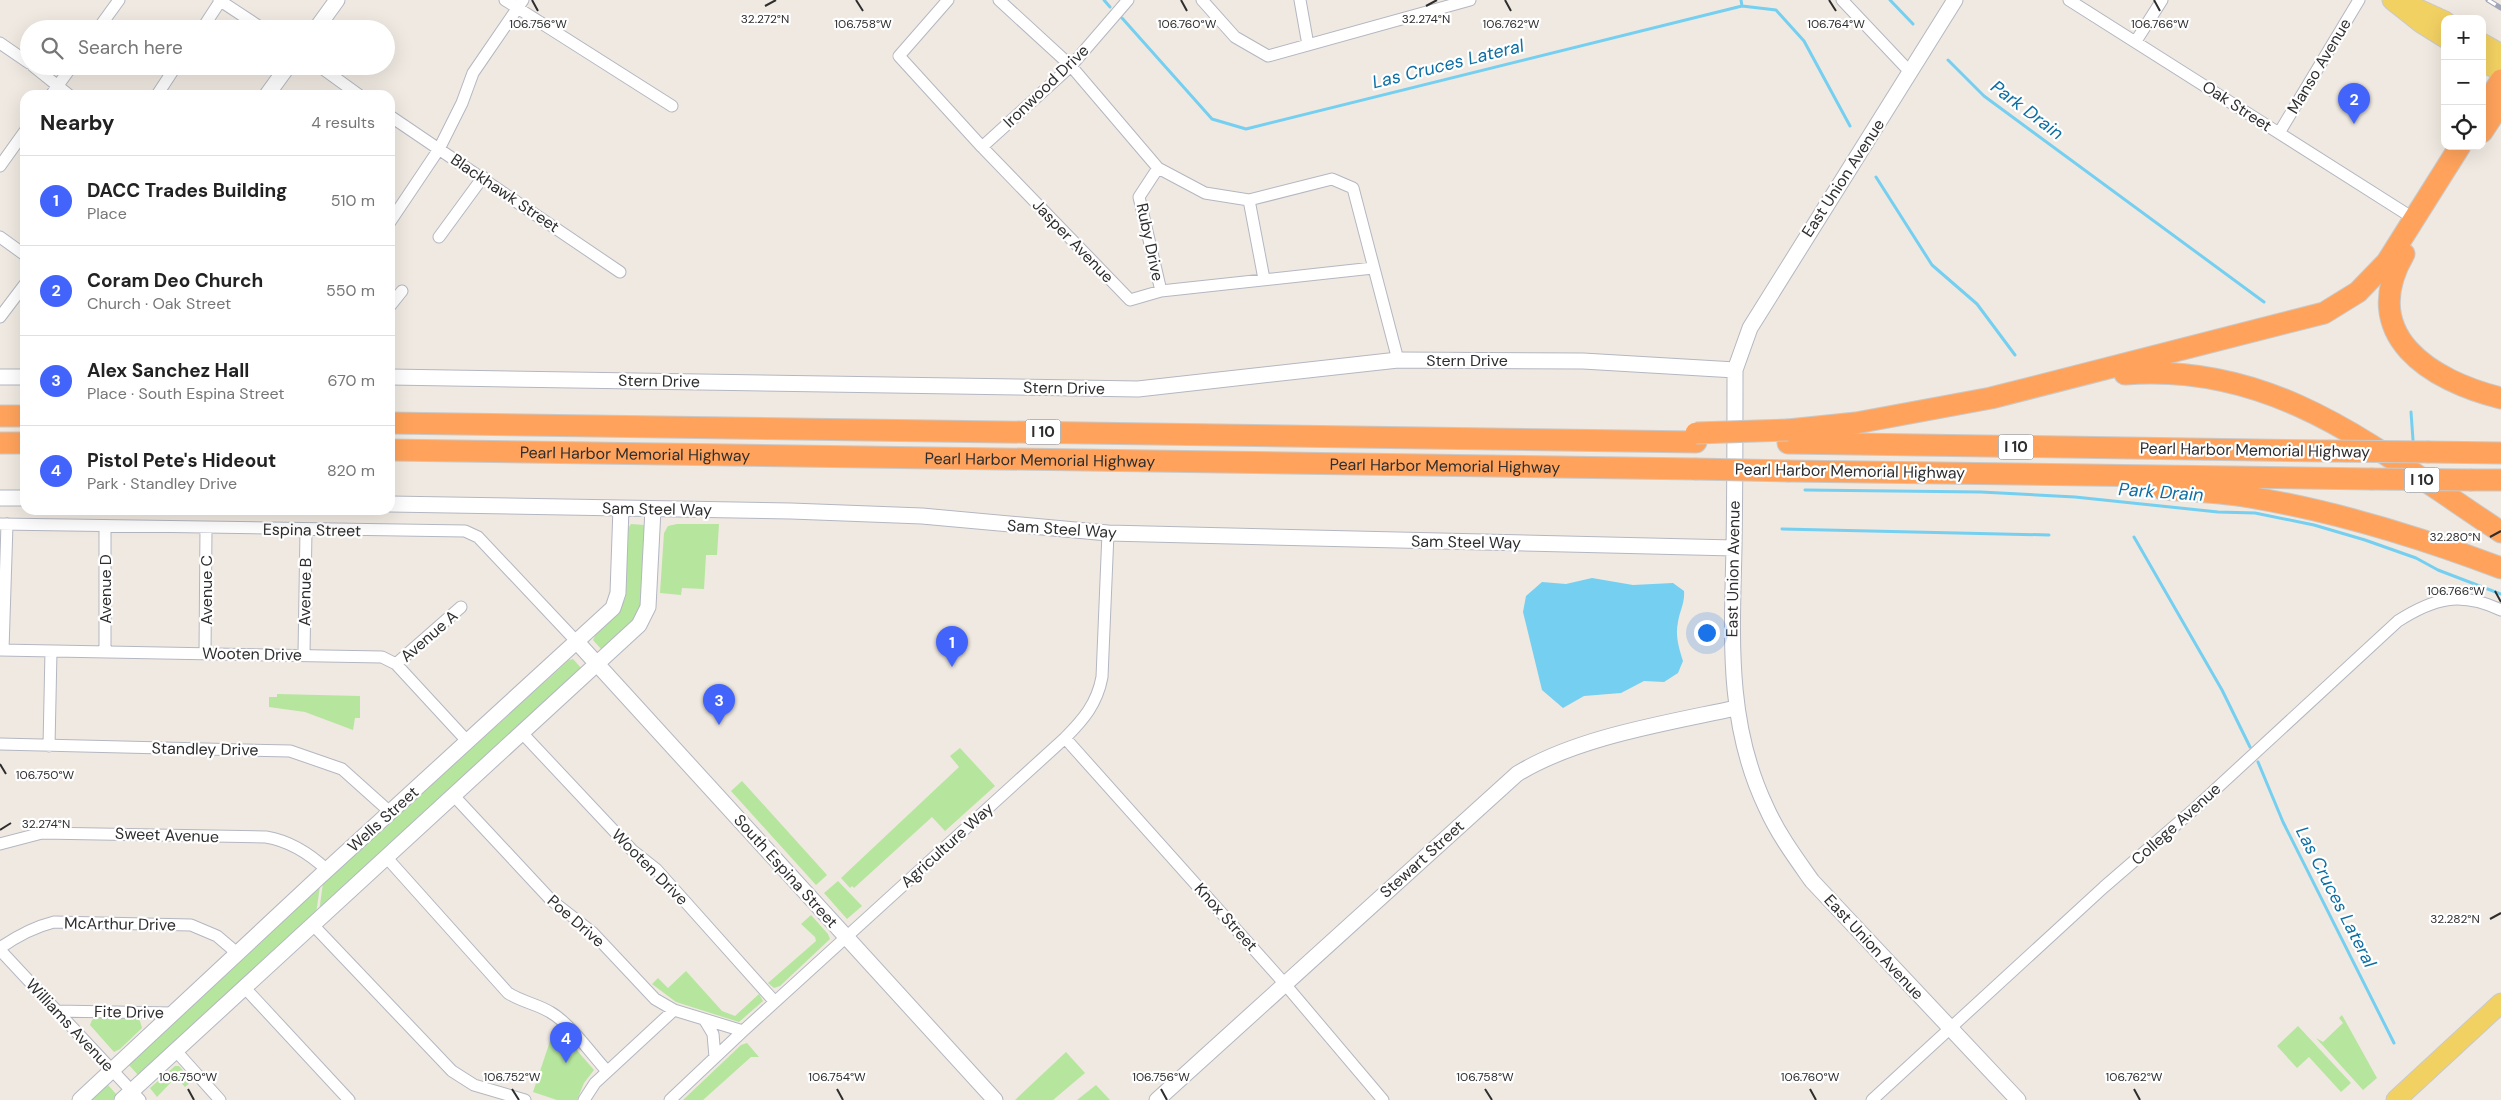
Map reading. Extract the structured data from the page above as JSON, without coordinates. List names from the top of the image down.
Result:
{
  "streets": {
    "highway": ["I 10", "Pearl Harbor Memorial Highway"],
    "street": [
      "Manso Avenue",
      "Ironwood Drive",
      "Oak Street",
      "East Union Avenue",
      "Blackhawk Street",
      "Jasper Avenue",
      "Ruby Drive",
      "Stern Drive",
      "Sam Steel Way",
      "Espina Street",
      "Avenue D",
      "Avenue C",
      "Avenue B",
      "Avenue A",
      "Wooten Drive",
      "Standley Drive",
      "Wells Street",
      "College Avenue",
      "Sweet Avenue",
      "Agriculture Way",
      "Stewart Street",
      "South Espina Street",
      "Knox Street",
      "Poe Drive",
      "McArthur Drive",
      "Fite Drive",
      "Williams Avenue"
    ]
  },
  "crossings": [
    ["Manso Avenue", "Oak Street"],
    ["Ironwood Drive", "Jasper Avenue"],
    ["East Union Avenue", "Stern Drive"],
    ["East Union Avenue", "Sam Steel Way"],
    ["East Union Avenue", "College Avenue"],
    ["East Union Avenue", "Stewart Street"],
    ["Jasper Avenue", "Ruby Drive"],
    ["Sam Steel Way", "Wells Street"],
    ["Sam Steel Way", "Agriculture Way"],
    ["Espina Street", "Avenue D"],
    ["Espina Street", "Avenue C"],
    ["Espina Street", "Avenue B"],
    ["Espina Street", "Wells Street"],
    ["Espina Street", "South Espina Street"],
    ["Avenue D", "Wooten Drive"],
    ["Avenue C", "Wooten Drive"],
    ["Avenue B", "Wooten Drive"],
    ["Avenue A", "Wooten Drive"],
    ["Wooten Drive", "Wells Street"],
    ["Wooten Drive", "Agriculture Way"],
    ["Standley Drive", "Wells Street"],
    ["Wells Street", "Sweet Avenue"],
    ["Wells Street", "South Espina Street"],
    ["Wells Street", "Poe Drive"],
    ["Wells Street", "McArthur Drive"],
    ["Wells Street", "Fite Drive"],
    ["Wells Street", "Williams Avenue"],
    ["Agriculture Way", "South Espina Street"],
    ["Agriculture Way", "Knox Street"],
    ["Agriculture Way", "Poe Drive"],
    ["Stewart Street", "Knox Street"],
    ["McArthur Drive", "Williams Avenue"],
    ["Fite Drive", "Williams Avenue"]
  ],
  "water": ["Las Cruces Lateral", "Park Drain"],
  "page": {
    "map_buttons": ["+", "−"],
    "search": "Search here",
    "pins": [
      "2",
      "1",
      "3",
      "4"
    ],
    "heading": ["Nearby", "4 results"],
    "list": [
      {
        "mark": "1",
        "name": "DACC Trades Building",
        "note": "Place",
        "value": "510 m"
      },
      {
        "mark": "2",
        "name": "Coram Deo Church",
        "note": "Church · Oak Street",
        "value": "550 m"
      },
      {
        "mark": "3",
        "name": "Alex Sanchez Hall",
        "note": "Place · South Espina Street",
        "value": "670 m"
      },
      {
        "mark": "4",
        "name": "Pistol Pete's Hideout",
        "note": "Park · Standley Drive",
        "value": "820 m"
      }
    ]
  },
  "coordinates": [
    "32.274°N",
    "32.272°N",
    "106.756°W",
    "106.758°W",
    "106.760°W",
    "106.762°W",
    "106.764°W",
    "106.766°W",
    "32.280°N",
    "106.750°W",
    "32.282°N",
    "106.752°W",
    "106.754°W"
  ]
}
